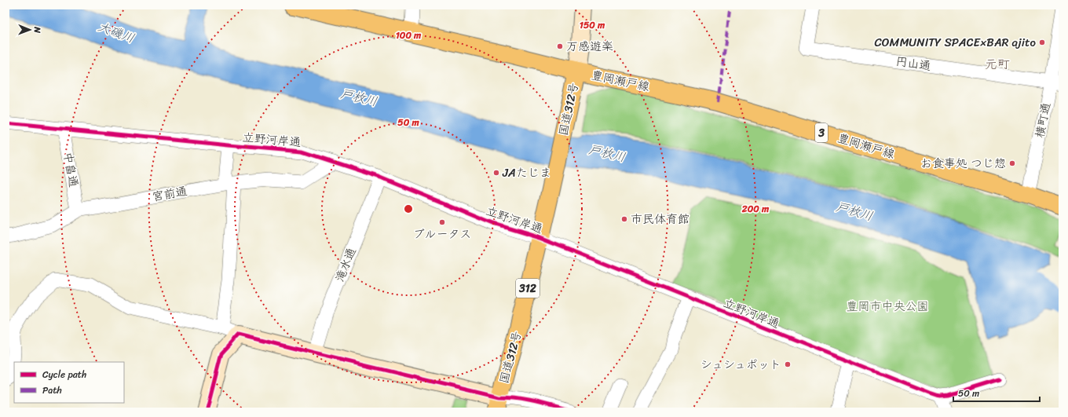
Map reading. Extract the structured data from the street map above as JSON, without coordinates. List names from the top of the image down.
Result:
{
  "streets": {
    "main road": [
      "豊岡瀬戸線",
      "国道312号",
      "3",
      "312"
    ],
    "street": [
      "円山通",
      "横町通",
      "立野河岸通",
      "中畠通",
      "宮前通",
      "滝水通"
    ]
  },
  "crossings": [
    ["円山通", "横町通"],
    ["豊岡瀬戸線", "国道312号"],
    ["豊岡瀬戸線", "横町通"],
    ["国道312号", "立野河岸通"],
    ["立野河岸通", "中畠通"],
    ["立野河岸通", "宮前通"],
    ["立野河岸通", "滝水通"],
    ["中畠通", "宮前通"]
  ],
  "districts": ["元町"],
  "water": ["大磯川", "戸枚川"],
  "parks": ["豊岡市中央公園"],
  "places": [
    "COMMUNITY SPACE×BAR ajito",
    "万感遊楽",
    "お食事処 つじ惣",
    "JAたじま",
    "市民体育館",
    "ブルータス",
    "シュシュポット"
  ],
  "legend": ["Cycle path", "Path"],
  "scale_bar": "50 m",
  "north": "right",
  "rings": [
    "150 m",
    "100 m",
    "50 m",
    "200 m"
  ]
}
